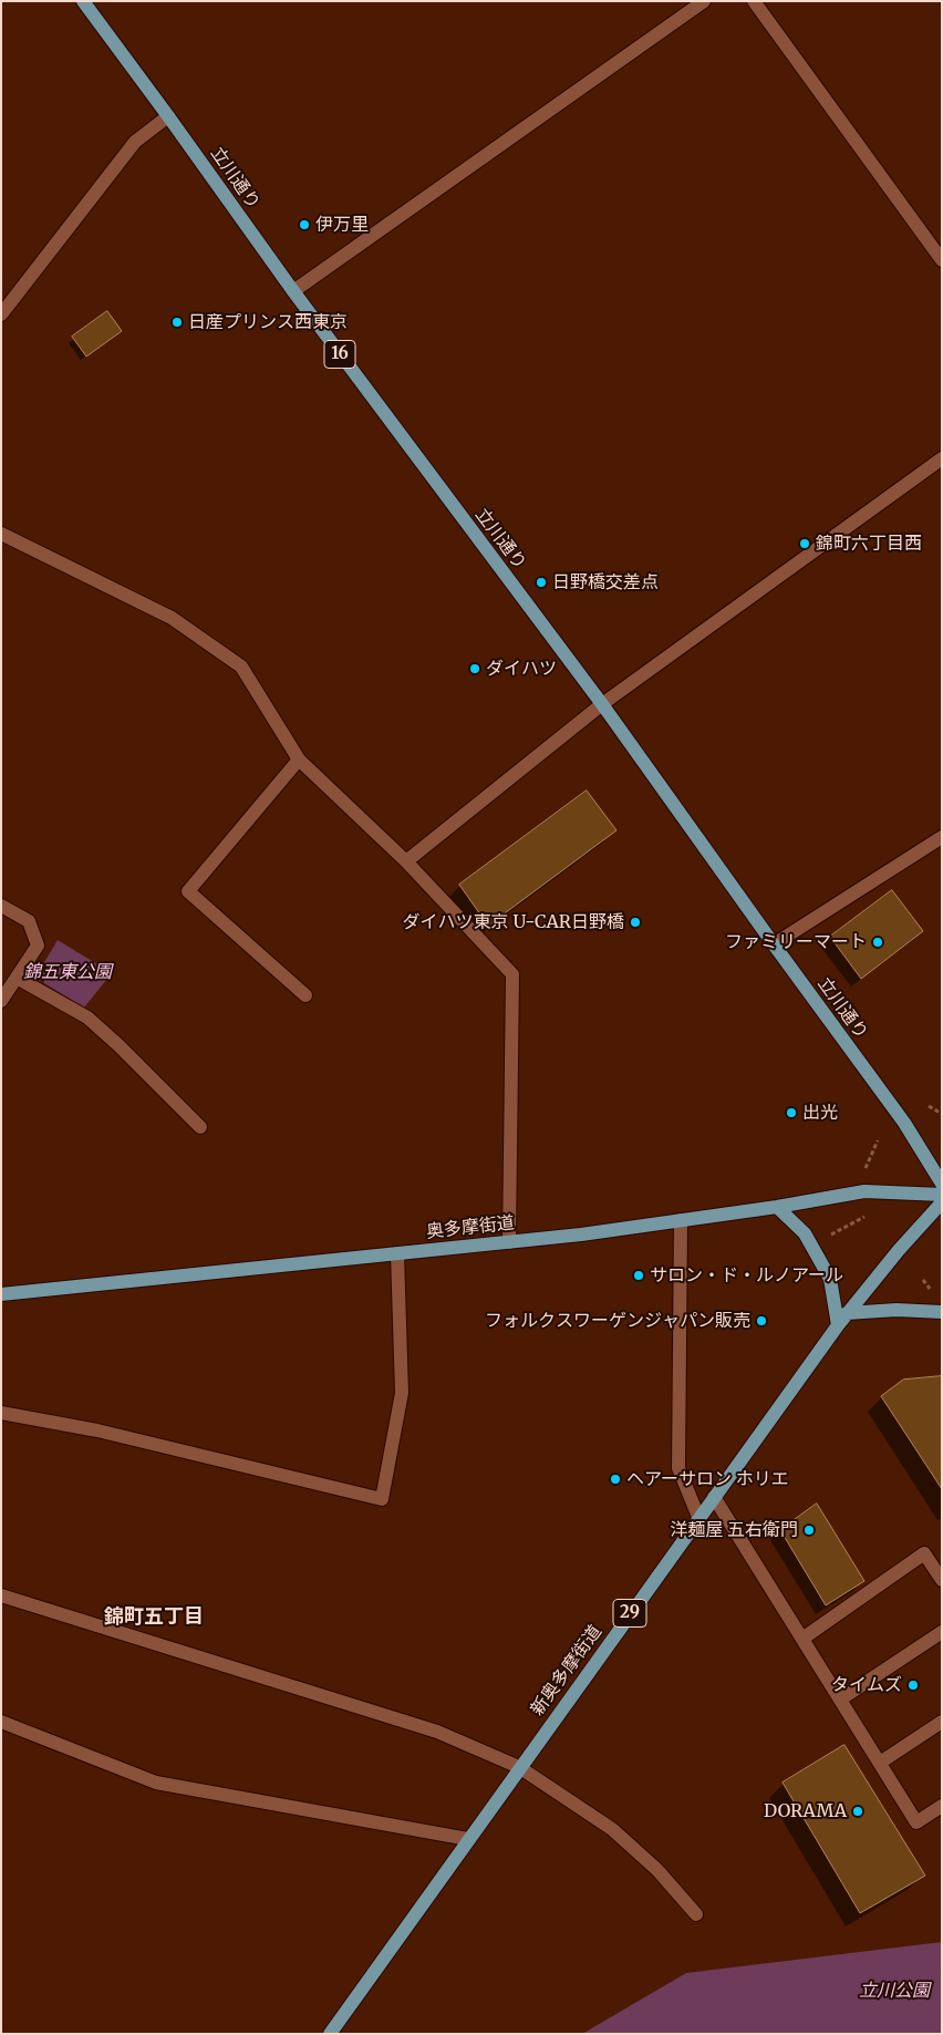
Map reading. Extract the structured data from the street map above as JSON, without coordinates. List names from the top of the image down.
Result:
{
  "streets": {
    "main road": [
      "立川通り",
      "16",
      "奥多摩街道",
      "29",
      "新奥多摩街道"
    ]
  },
  "districts": ["錦町五丁目"],
  "parks": ["錦五東公園", "立川公園"],
  "places": [
    "伊万里",
    "日産プリンス西東京",
    "錦町六丁目西",
    "日野橋交差点",
    "ダイハツ",
    "ダイハツ東京 U-CAR日野橋",
    "ファミリーマート",
    "出光",
    "サロン・ド・ルノアール",
    "フォルクスワーゲンジャパン販売",
    "ヘアーサロン ホリエ",
    "洋麺屋 五右衛門",
    "タイムズ",
    "DORAMA"
  ]
}
